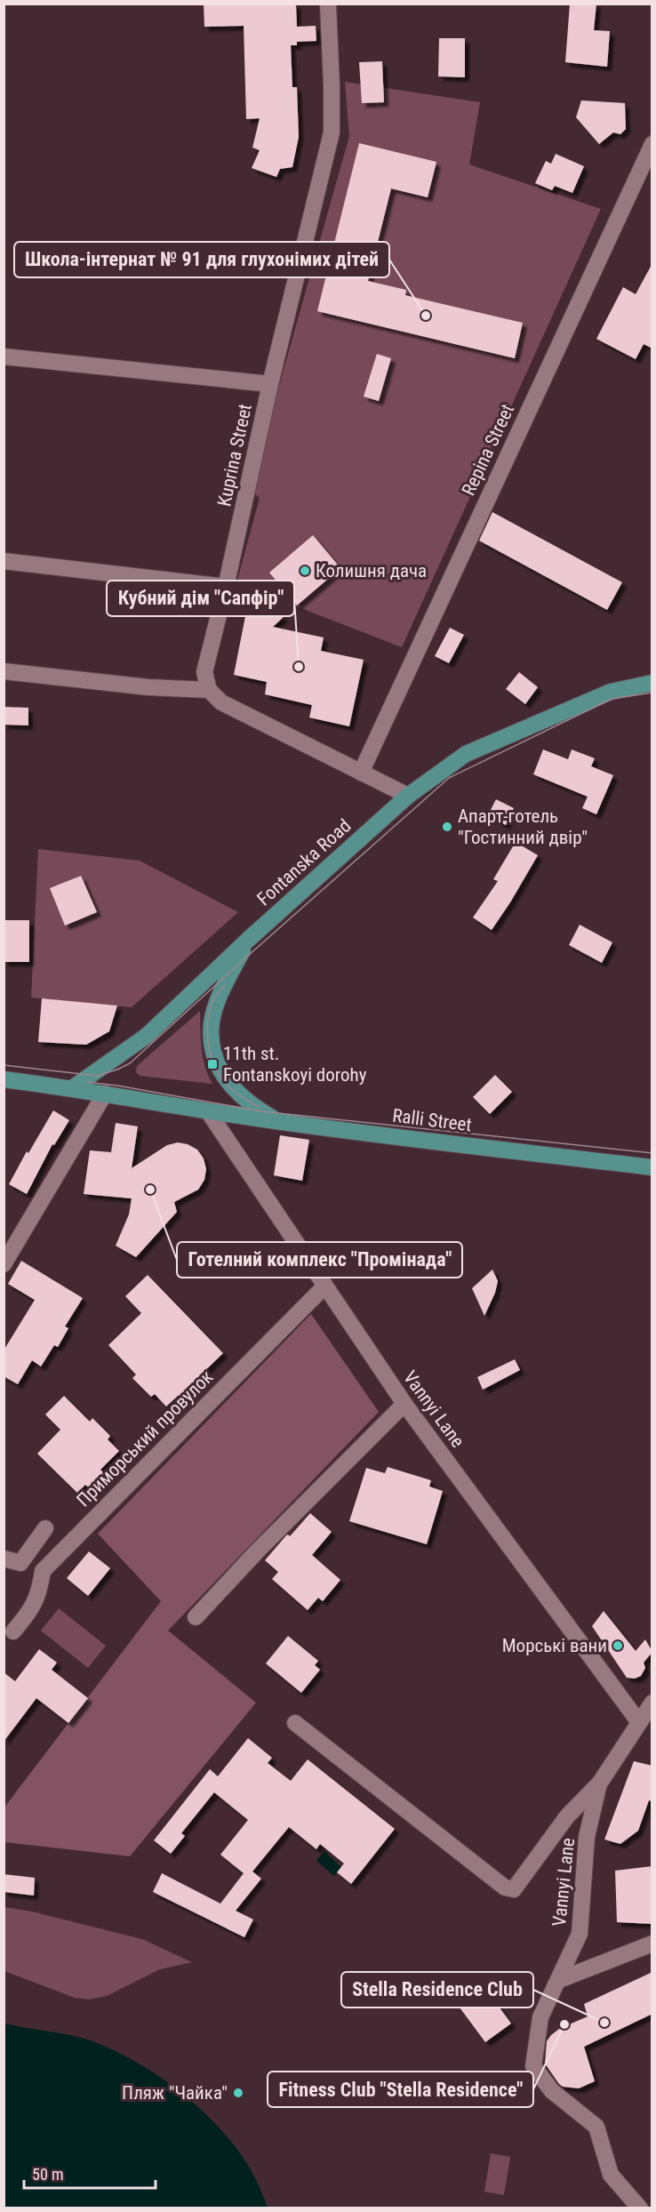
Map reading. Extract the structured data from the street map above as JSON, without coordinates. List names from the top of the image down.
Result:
{
  "streets": {
    "main road": ["Fontanska Road", "Ralli Street"],
    "street": [
      "Repina Street",
      "Kuprina Street",
      "Vannyi Lane",
      "Приморський провулок"
    ]
  },
  "crossings": [
    ["Fontanska Road", "Ralli Street"],
    ["Ralli Street", "Vannyi Lane"],
    ["Vannyi Lane", "Приморський провулок"]
  ],
  "places": {
    "other": [
      "Школа-інтернат № 91 для глухонімих дітей",
      "Колишня дача",
      "Кубний дім \"Сапфір\"",
      "Апарт-готель \"Гостинний двір\"",
      "Готелний комплекс \"Промінада\"",
      "Морські вани",
      "Stella Residence Club",
      "Fitness Club \"Stella Residence\"",
      "Пляж \"Чайка\""
    ],
    "transit": ["11th st. Fontanskoyi dorohy"]
  },
  "scale_bar": "50 m"
}
